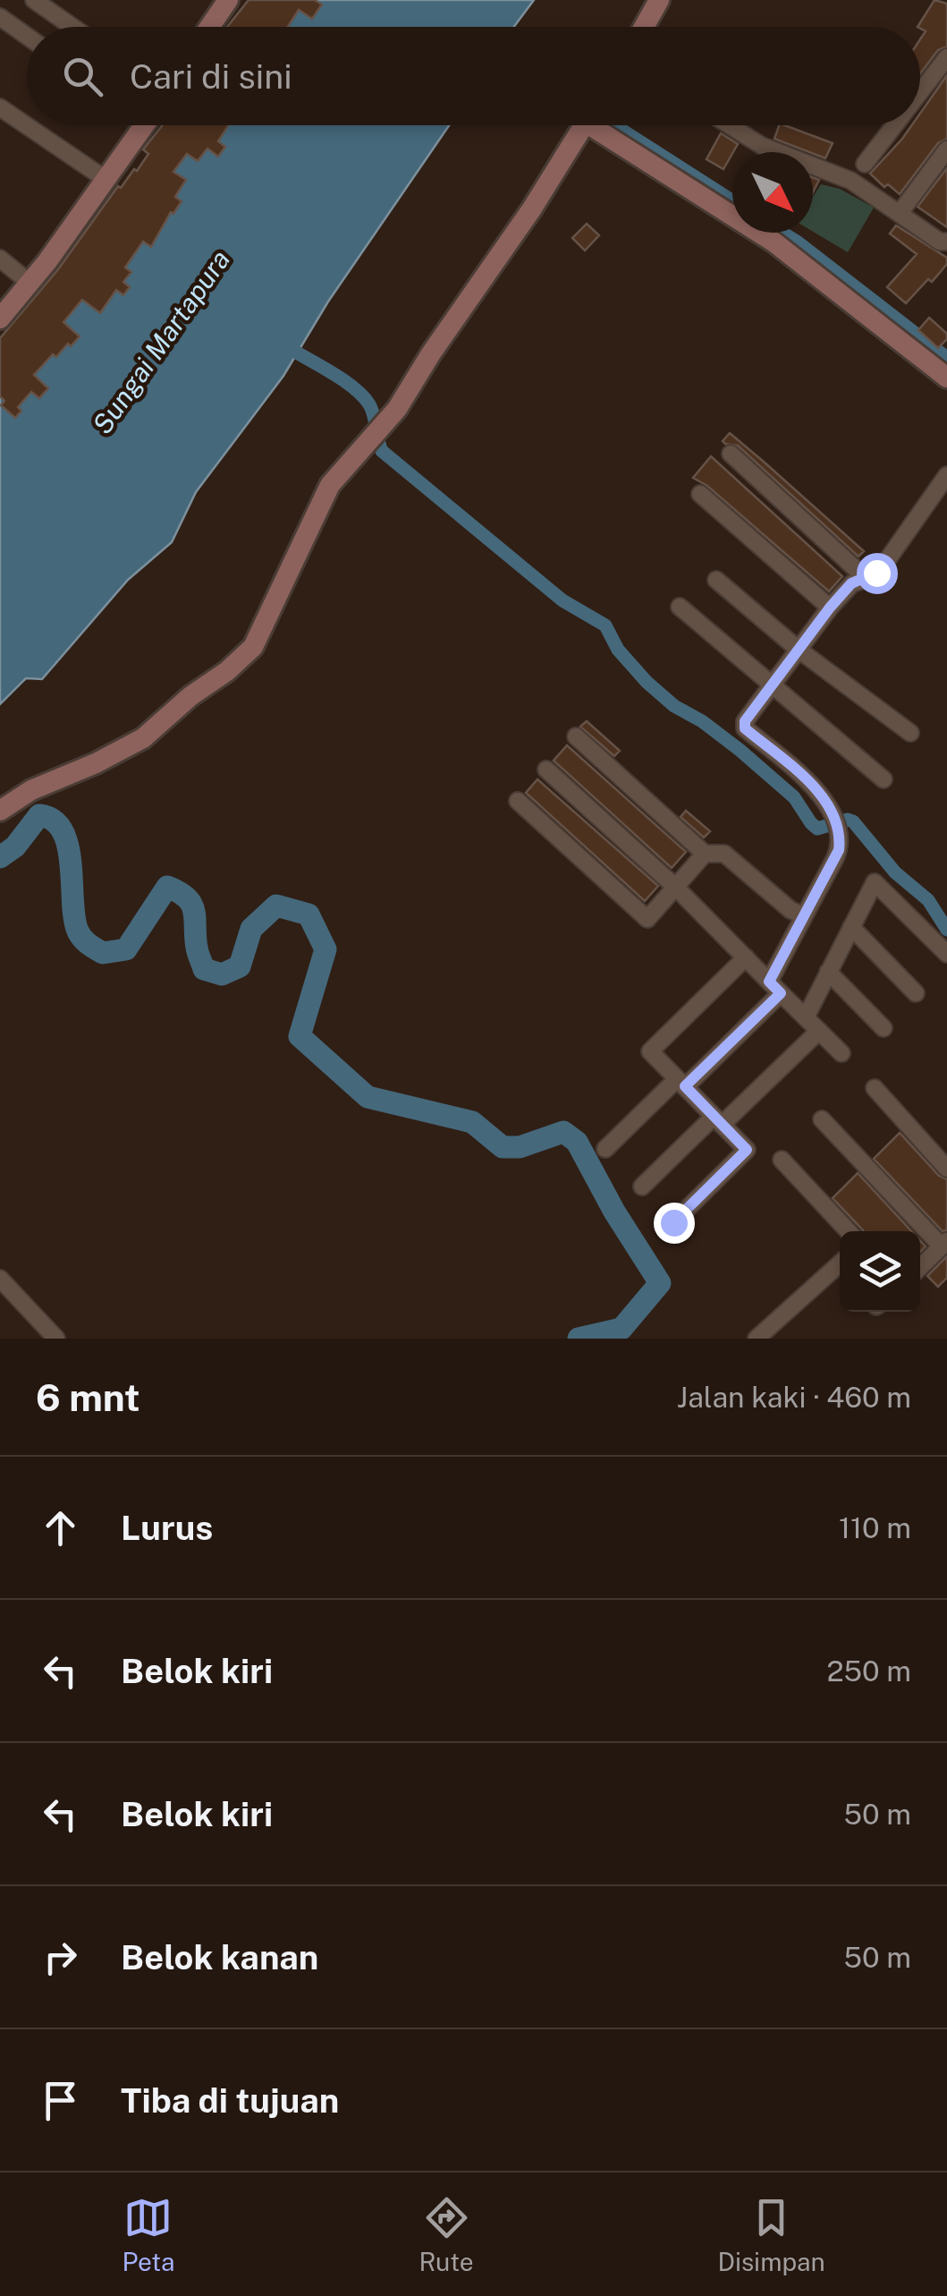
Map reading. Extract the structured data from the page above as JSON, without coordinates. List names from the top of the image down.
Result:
{
  "water": ["Sungai Martapura"],
  "north": "bottom right",
  "page": {
    "search": "Cari di sini",
    "heading": ["6 mnt", "Jalan kaki · 460 m"],
    "list": [
      ["Lurus", "110 m"],
      ["Belok kiri", "250 m"],
      ["Belok kiri", "50 m"],
      ["Belok kanan", "50 m"],
      "Tiba di tujuan"
    ],
    "nav": ["Peta", "Rute", "Disimpan"]
  }
}
